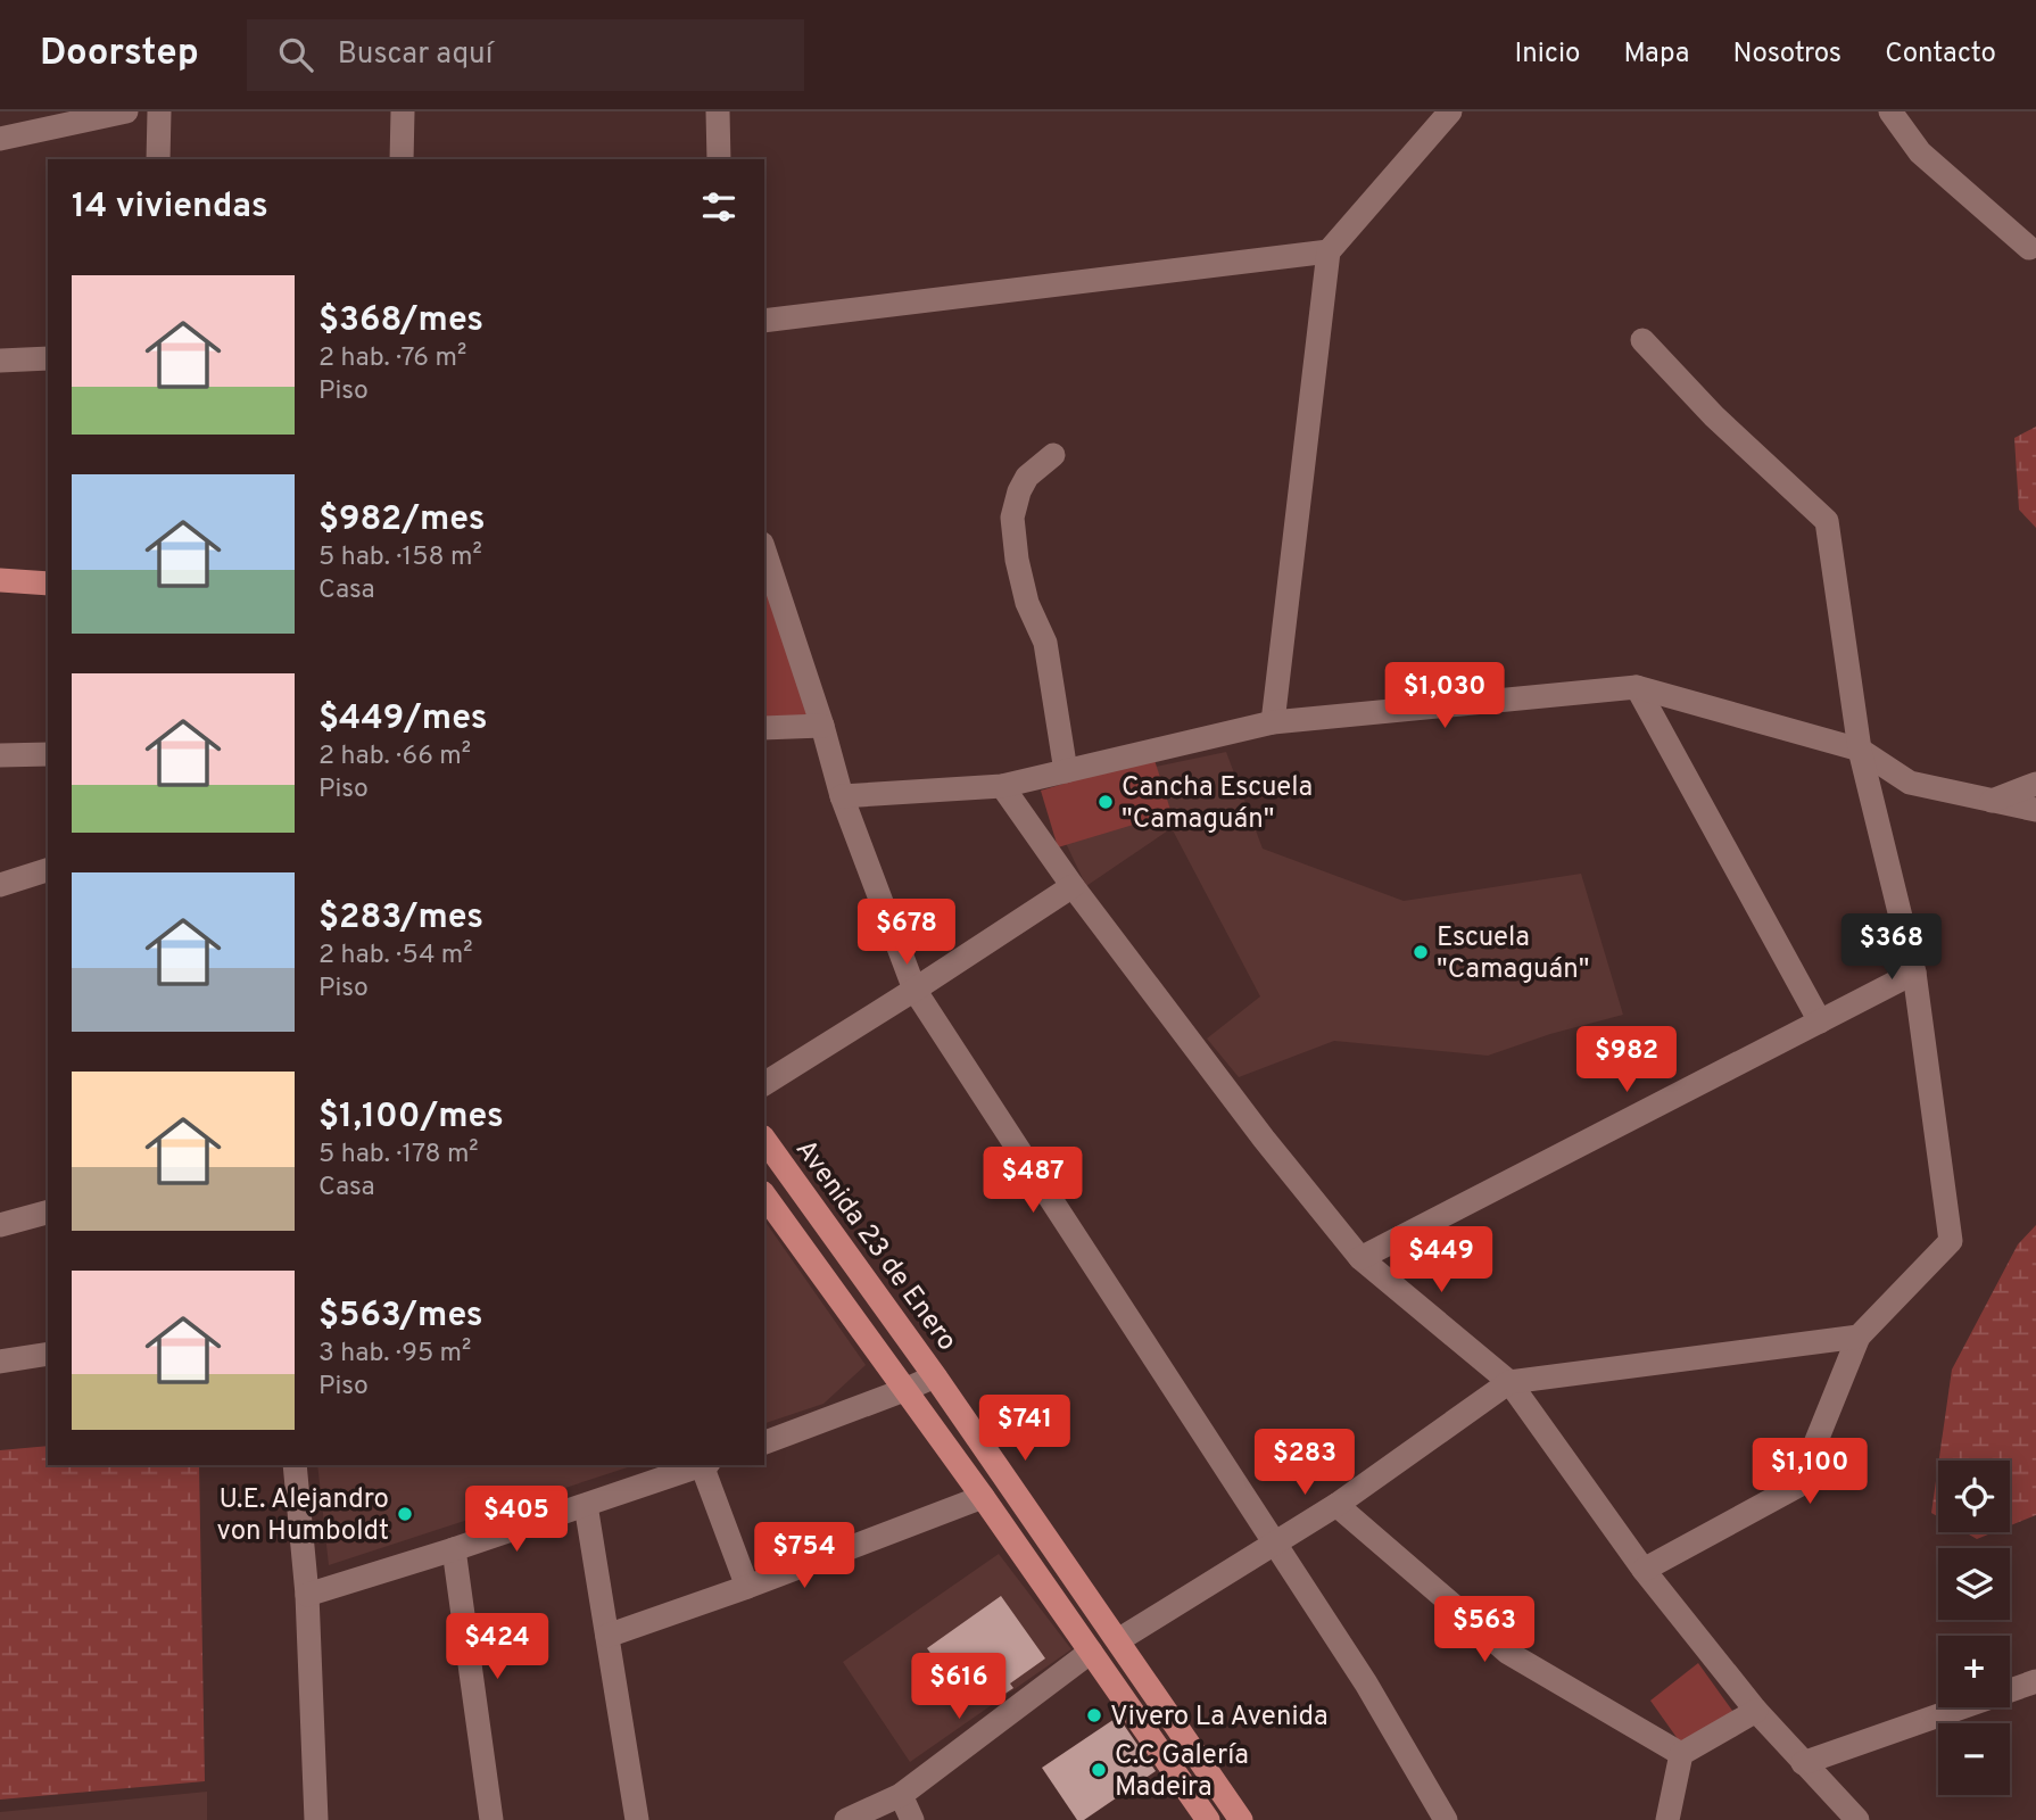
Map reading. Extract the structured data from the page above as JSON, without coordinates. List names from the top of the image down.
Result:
{
  "streets": {
    "main road": ["Avenida 23 de Enero"]
  },
  "places": [
    "Cancha Escuela \"Camaguán\"",
    "Escuela \"Camaguán\"",
    "U.E. Alejandro von Humboldt",
    "Vivero La Avenida",
    "C.C Galería Madeira"
  ],
  "page": {
    "header": "Doorstep",
    "search": "Buscar aquí",
    "nav": [
      "Inicio",
      "Mapa",
      "Nosotros",
      "Contacto"
    ],
    "heading": "14 viviendas",
    "list": [
      {
        "name": "$368/mes",
        "note": "2 hab. · 76 m² · Piso"
      },
      {
        "name": "$982/mes",
        "note": "5 hab. · 158 m² · Casa"
      },
      {
        "name": "$449/mes",
        "note": "2 hab. · 66 m² · Piso"
      },
      {
        "name": "$283/mes",
        "note": "2 hab. · 54 m² · Piso"
      },
      {
        "name": "$1,100/mes",
        "note": "5 hab. · 178 m² · Casa"
      },
      {
        "name": "$563/mes",
        "note": "3 hab. · 95 m² · Piso"
      }
    ],
    "price": [
      "$1,030",
      "$678",
      "$368",
      "$982",
      "$487",
      "$449",
      "$741",
      "$283",
      "$1,100",
      "$405",
      "$754",
      "$563",
      "$424",
      "$616"
    ],
    "map_buttons": ["+", "−"]
  }
}
